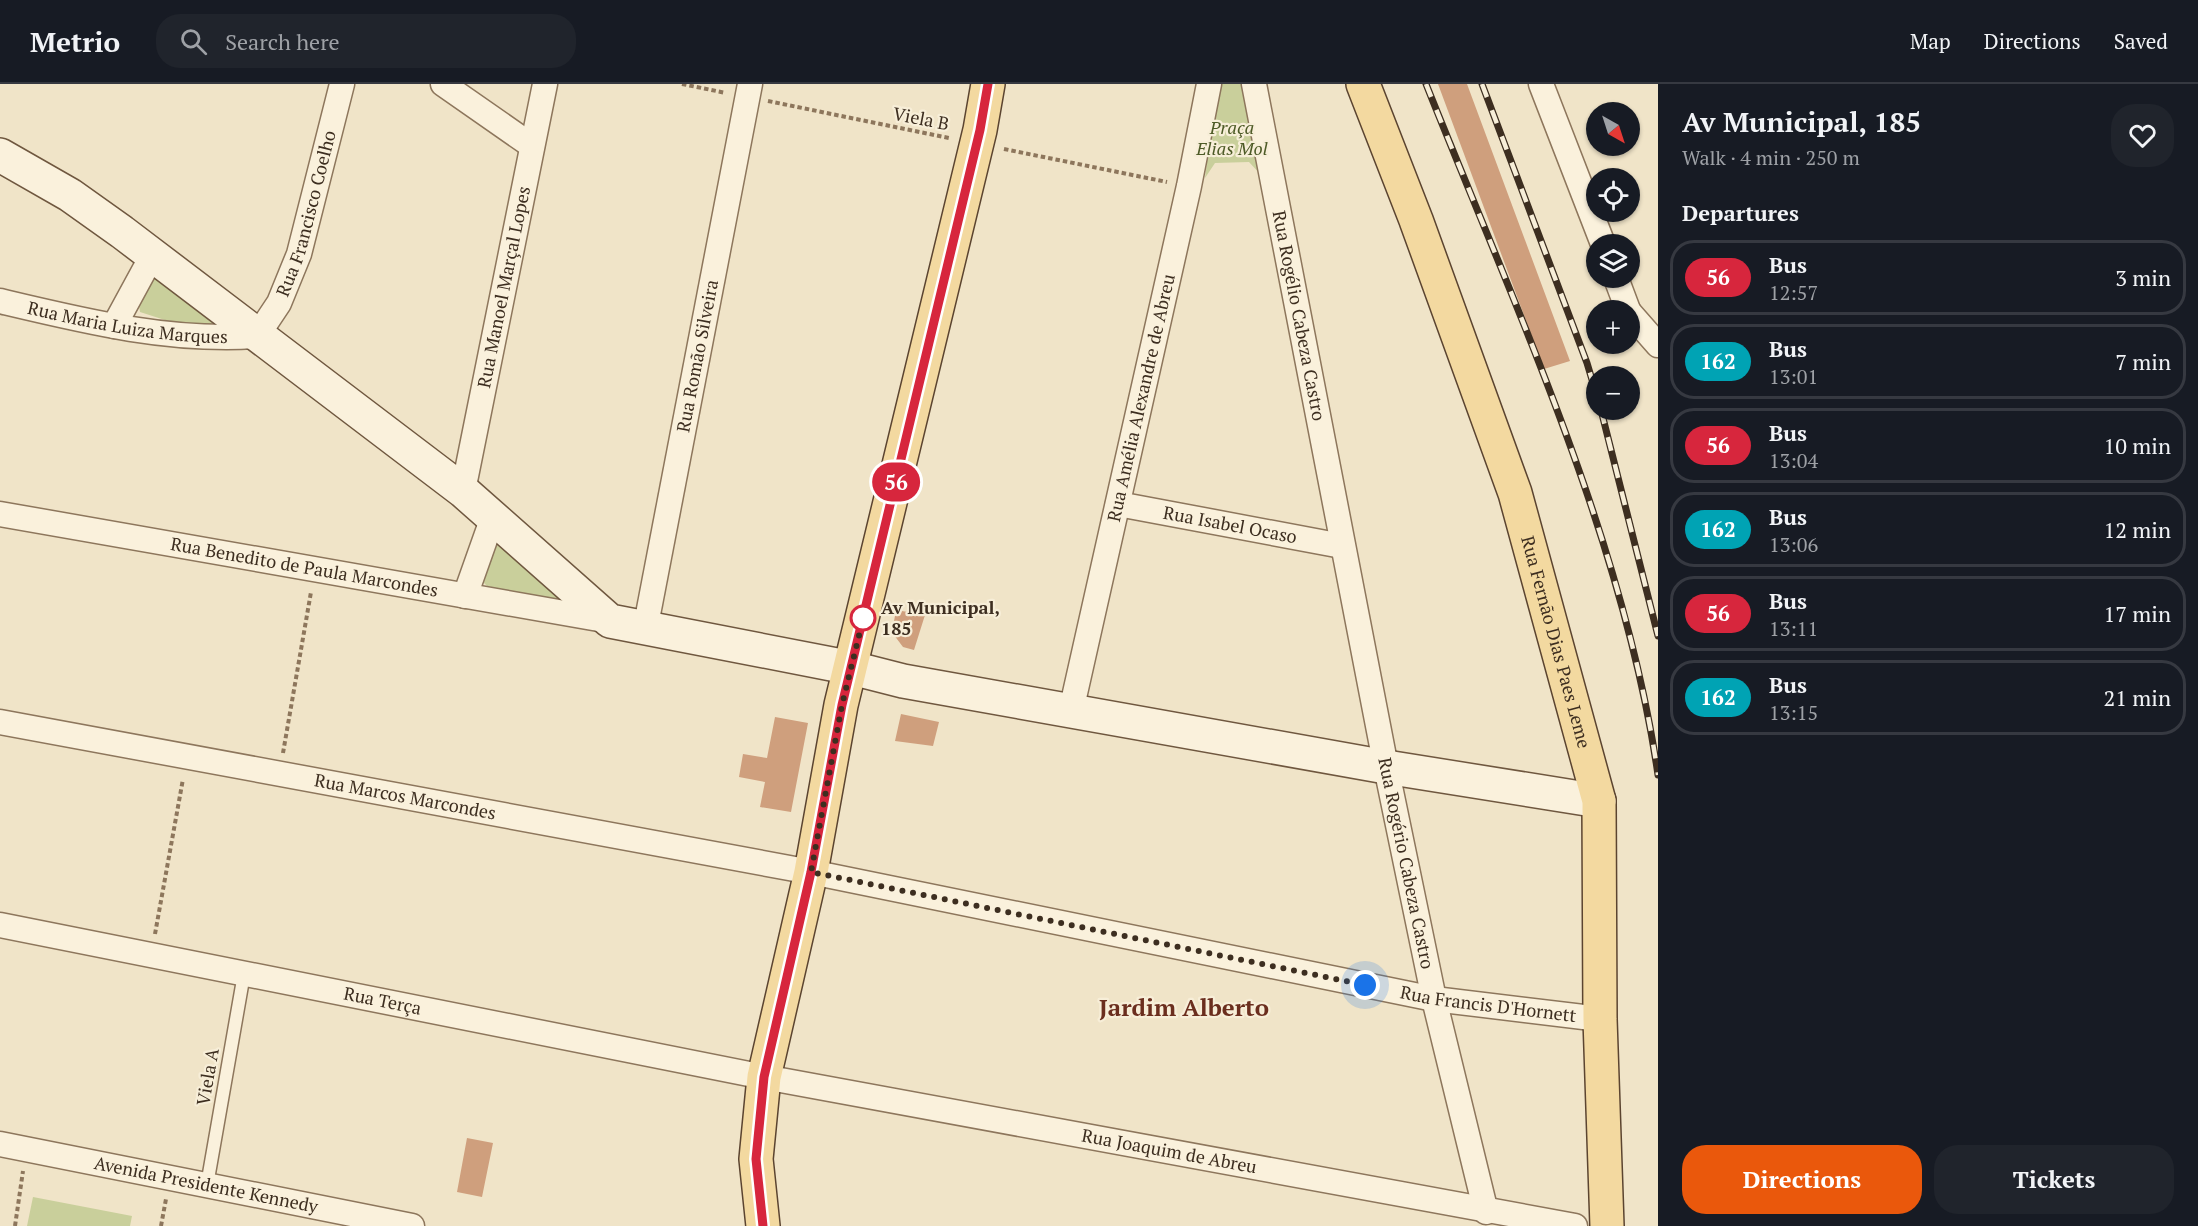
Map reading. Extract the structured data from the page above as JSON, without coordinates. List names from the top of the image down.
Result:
{
  "streets": {
    "main road": ["Rua Fernão Dias Paes Leme"],
    "street": [
      "Rua Francisco Coelho",
      "Rua Manoel Marçal Lopes",
      "Rua Rogélio Cabeza Castro",
      "Rua Maria Luiza Marques",
      "Rua Romão Silveira",
      "Rua Amélia Alexandre de Abreu",
      "Rua Isabel Ocaso",
      "Rua Benedito de Paula Marcondes",
      "Rua Marcos Marcondes",
      "Rua Rogério Cabeza Castro",
      "Rua Terça",
      "Rua Francis D'Hornett",
      "Rua Joaquim de Abreu",
      "Avenida Presidente Kennedy"
    ],
    "lane": ["Viela A"],
    "path": ["Viela B"]
  },
  "crossings": [
    ["Viela B", "Rua Romão Silveira"],
    ["Viela B", "Rua Amélia Alexandre de Abreu"],
    ["Rua Francisco Coelho", "Rua Maria Luiza Marques"],
    ["Rua Rogélio Cabeza Castro", "Rua Isabel Ocaso"],
    ["Rua Rogélio Cabeza Castro", "Rua Rogério Cabeza Castro"],
    ["Rua Amélia Alexandre de Abreu", "Rua Isabel Ocaso"],
    ["Rua Isabel Ocaso", "Rua Rogério Cabeza Castro"],
    ["Rua Fernão Dias Paes Leme", "Rua Francis D'Hornett"],
    ["Rua Marcos Marcondes", "Rua Francis D'Hornett"],
    ["Rua Rogério Cabeza Castro", "Rua Francis D'Hornett"],
    ["Rua Rogério Cabeza Castro", "Rua Joaquim de Abreu"],
    ["Rua Terça", "Viela A"],
    ["Rua Terça", "Rua Joaquim de Abreu"],
    ["Viela A", "Avenida Presidente Kennedy"]
  ],
  "districts": ["Jardim Alberto"],
  "parks": ["Praça Elias Mol"],
  "places": ["Av Municipal, 185"],
  "lines": ["bus line 56"],
  "north": "bottom right",
  "page": {
    "header": "Metrio",
    "search": "Search here",
    "nav": ["Map", "Directions", "Saved"],
    "on_map": "56",
    "heading": [
      ["Av Municipal, 185", "Walk · 4 min · 250 m"],
      "Departures"
    ],
    "map_buttons": ["+", "−"],
    "list": [
      {
        "mark": "56",
        "name": "Bus",
        "note": "12:57",
        "value": "3 min"
      },
      {
        "mark": "162",
        "name": "Bus",
        "note": "13:01",
        "value": "7 min"
      },
      {
        "mark": "56",
        "name": "Bus",
        "note": "13:04",
        "value": "10 min"
      },
      {
        "mark": "162",
        "name": "Bus",
        "note": "13:06",
        "value": "12 min"
      },
      {
        "mark": "56",
        "name": "Bus",
        "note": "13:11",
        "value": "17 min"
      },
      {
        "mark": "162",
        "name": "Bus",
        "note": "13:15",
        "value": "21 min"
      }
    ],
    "buttons": ["Directions", "Tickets"]
  }
}
